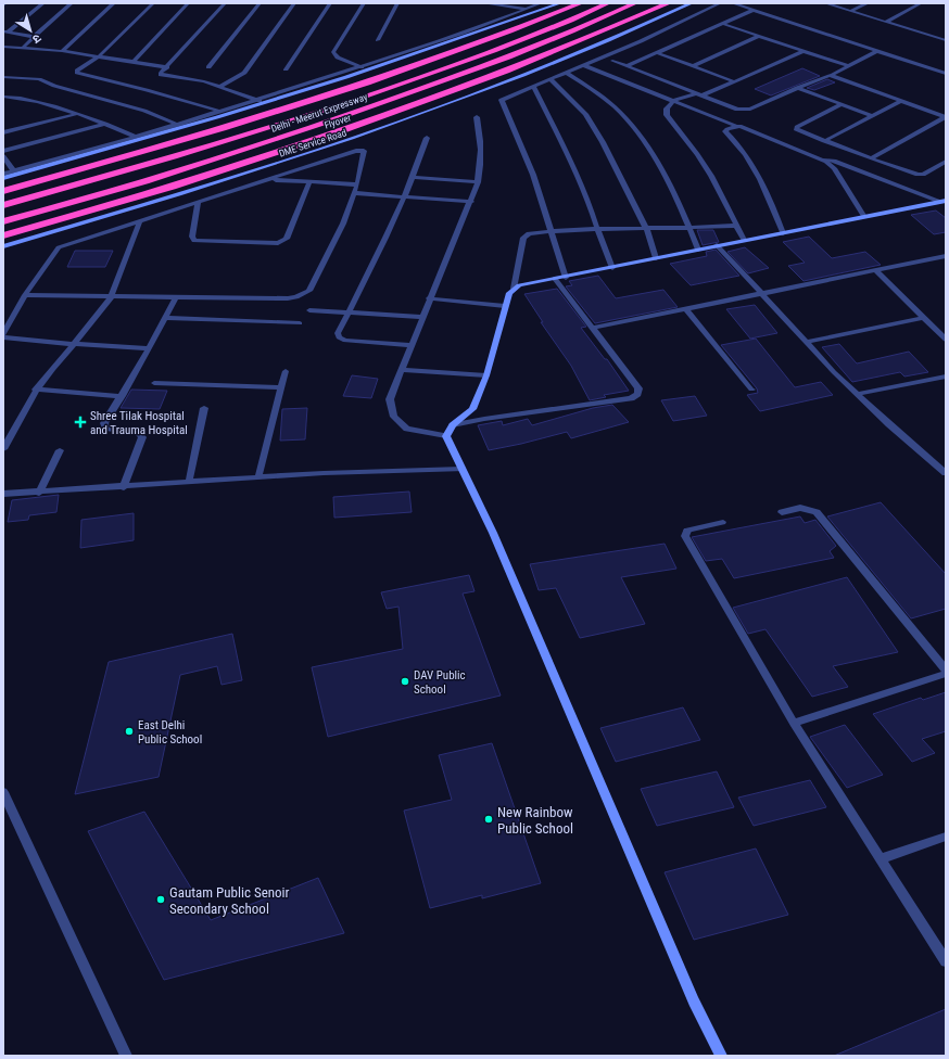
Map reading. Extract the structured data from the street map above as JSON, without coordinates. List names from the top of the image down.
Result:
{
  "streets": {
    "highway": ["Delhi - Meerut Expressway", "Flyover"],
    "main road": ["DME Service Road"]
  },
  "places": {
    "health": ["Shree Tilak Hospital and Trauma Hospital"],
    "other": [
      "DAV Public School",
      "East Delhi Public School",
      "New Rainbow Public School",
      "Gautam Public Senoir Secondary School"
    ]
  },
  "north": "bottom right"
}
